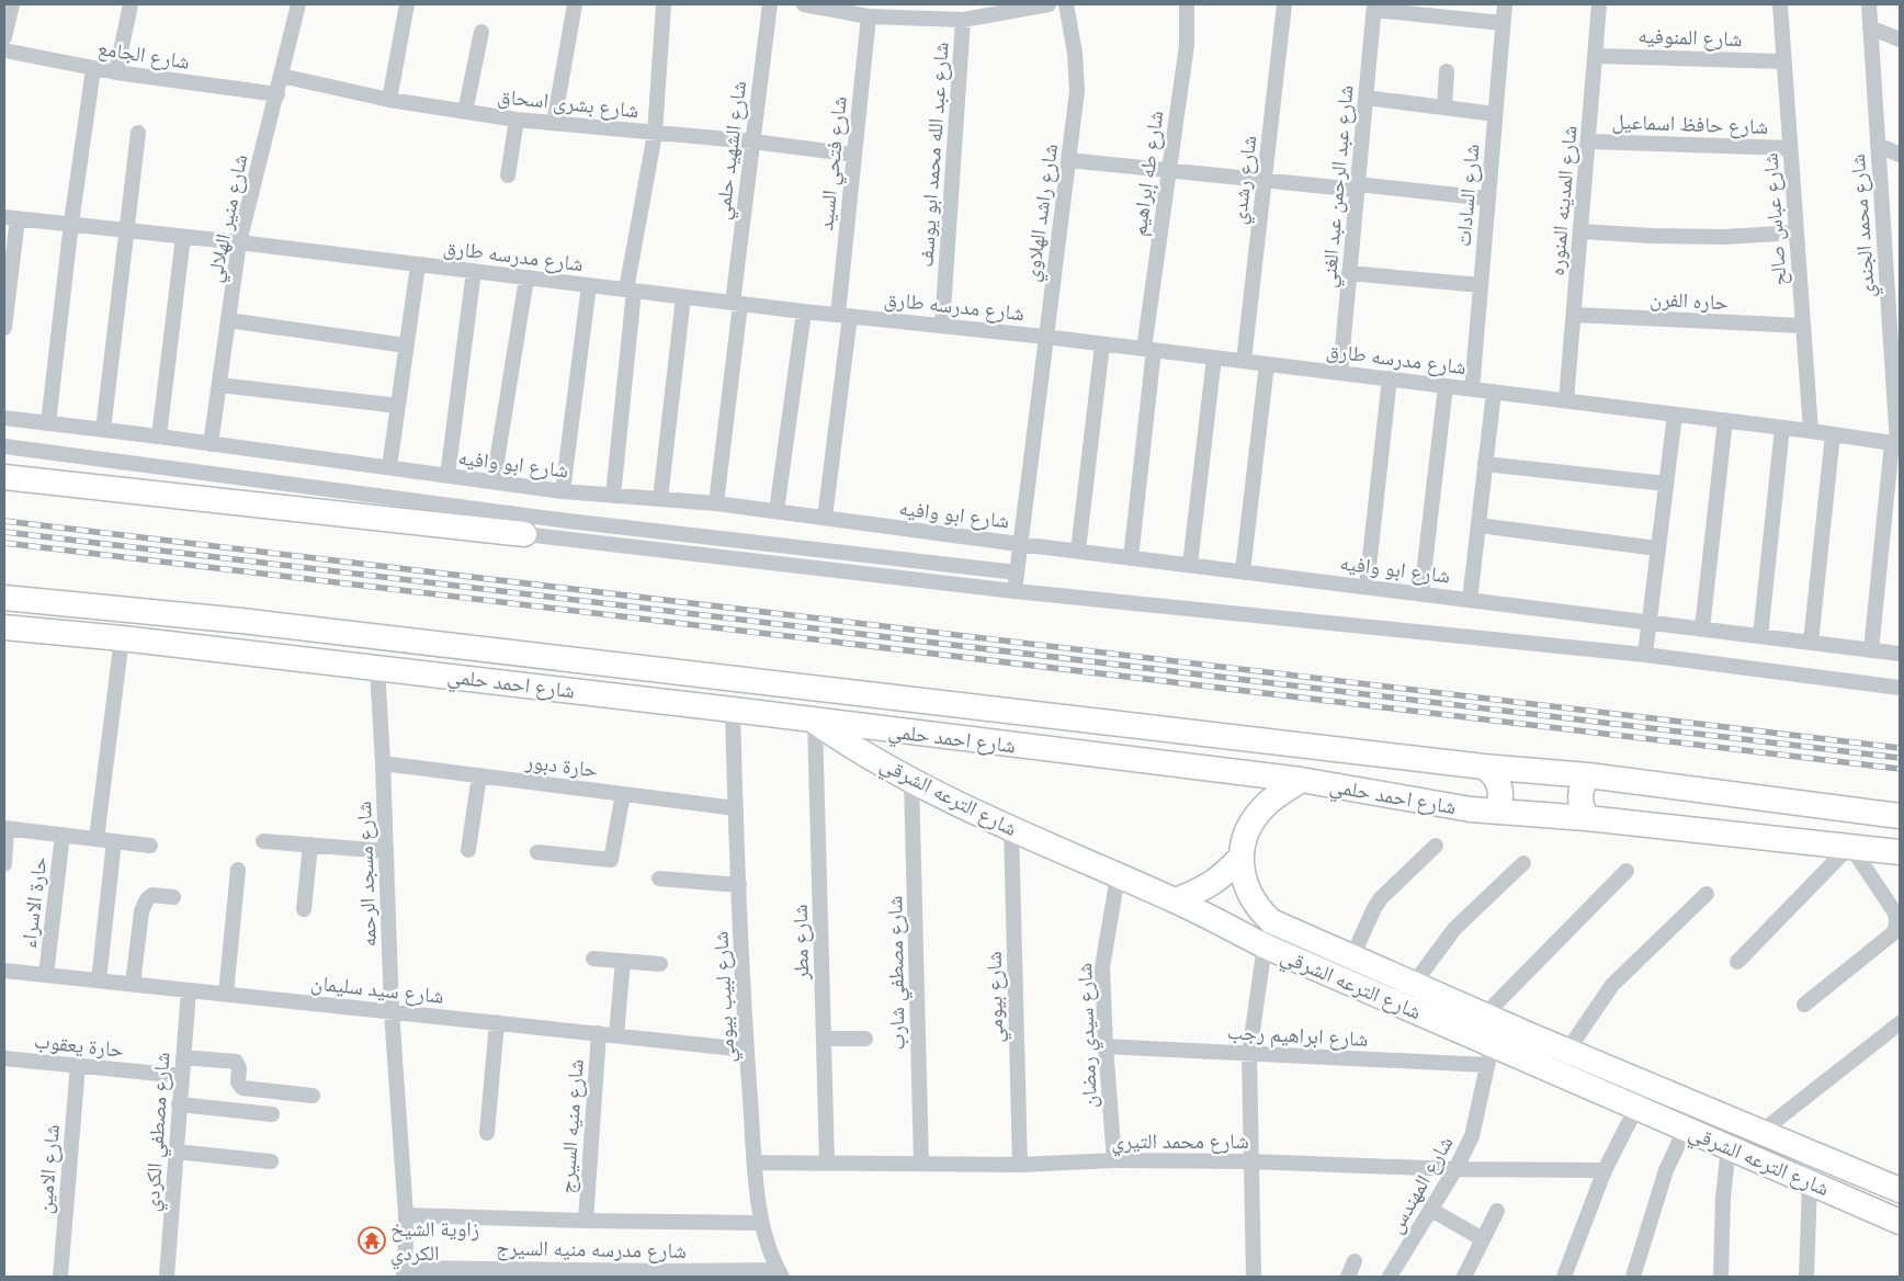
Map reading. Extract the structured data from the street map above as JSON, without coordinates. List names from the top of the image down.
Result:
{
  "streets": {
    "main road": ["شارع احمد حلمي", "شارع الترعه الشرقي"],
    "street": [
      "شارع المنوفيه",
      "شارع الجامع",
      "شارع بشرى اسحاق",
      "شارع حافظ اسماعيل",
      "شارع الشهيد حلمي",
      "شارع عبد الله محمد ابو يوسف",
      "شارع فتحي السيد",
      "شارع طه إبراهيم",
      "شارع رشدي",
      "شارع عبد الرحمن عبد الغني",
      "شارع السادات",
      "شارع المدينه المنوره",
      "شارع راشد الهلاوي",
      "شارع منير الهلالي",
      "شارع عباس صالح",
      "شارع محمد الجندي",
      "شارع مدرسه طارق",
      "حاره الفرن",
      "شارع ابو وافيه",
      "حارة دبور",
      "شارع مسجد الرحمه",
      "حارة الاسراء",
      "شارع مطر",
      "شارع مصطفي شارب",
      "شارع سيد سليمان",
      "شارع لبيب بيومي",
      "شارع بيومي",
      "شارع سيدي رمضان",
      "شارع ابراهيم رجب",
      "حارة يعقوب",
      "شارع منيه السيرج",
      "شارع مصطفي الكردي",
      "شارع محمد التيري",
      "شارع الامين",
      "شارع المهندس",
      "شارع مدرسه منيه السيرج"
    ]
  },
  "crossings": [
    ["شارع المنوفيه", "شارع المدينه المنوره"],
    ["شارع المنوفيه", "شارع عباس صالح"],
    ["شارع الجامع", "شارع منير الهلالي"],
    ["شارع بشرى اسحاق", "شارع الشهيد حلمي"],
    ["شارع بشرى اسحاق", "شارع فتحي السيد"],
    ["شارع بشرى اسحاق", "شارع منير الهلالي"],
    ["شارع حافظ اسماعيل", "شارع المدينه المنوره"],
    ["شارع حافظ اسماعيل", "شارع عباس صالح"],
    ["شارع الشهيد حلمي", "شارع مدرسه طارق"],
    ["شارع الشهيد حلمي", "شارع ابو وافيه"],
    ["شارع عبد الله محمد ابو يوسف", "شارع مدرسه طارق"],
    ["شارع فتحي السيد", "شارع مدرسه طارق"],
    ["شارع فتحي السيد", "شارع ابو وافيه"],
    ["شارع طه إبراهيم", "شارع مدرسه طارق"],
    ["شارع طه إبراهيم", "شارع ابو وافيه"],
    ["شارع رشدي", "شارع مدرسه طارق"],
    ["شارع عبد الرحمن عبد الغني", "شارع مدرسه طارق"],
    ["شارع السادات", "شارع مدرسه طارق"],
    ["شارع المدينه المنوره", "شارع مدرسه طارق"],
    ["شارع المدينه المنوره", "حاره الفرن"],
    ["شارع راشد الهلاوي", "شارع مدرسه طارق"],
    ["شارع راشد الهلاوي", "شارع ابو وافيه"],
    ["شارع منير الهلالي", "شارع مدرسه طارق"],
    ["شارع منير الهلالي", "شارع ابو وافيه"],
    ["شارع عباس صالح", "شارع مدرسه طارق"],
    ["شارع عباس صالح", "حاره الفرن"],
    ["شارع محمد الجندي", "شارع مدرسه طارق"],
    ["شارع محمد الجندي", "شارع ابو وافيه"],
    ["شارع احمد حلمي", "شارع الترعه الشرقي"],
    ["شارع احمد حلمي", "شارع مسجد الرحمه"],
    ["شارع احمد حلمي", "شارع مطر"],
    ["شارع احمد حلمي", "شارع لبيب بيومي"],
    ["حارة دبور", "شارع مسجد الرحمه"],
    ["حارة دبور", "شارع لبيب بيومي"],
    ["شارع الترعه الشرقي", "شارع مطر"],
    ["شارع الترعه الشرقي", "شارع مصطفي شارب"],
    ["شارع الترعه الشرقي", "شارع بيومي"],
    ["شارع الترعه الشرقي", "شارع سيدي رمضان"],
    ["شارع الترعه الشرقي", "شارع ابراهيم رجب"],
    ["شارع الترعه الشرقي", "شارع المهندس"],
    ["شارع مسجد الرحمه", "شارع سيد سليمان"],
    ["شارع مسجد الرحمه", "شارع مدرسه منيه السيرج"],
    ["حارة الاسراء", "شارع سيد سليمان"],
    ["شارع مطر", "شارع محمد التيري"],
    ["شارع مصطفي شارب", "شارع محمد التيري"],
    ["شارع سيد سليمان", "شارع لبيب بيومي"],
    ["شارع سيد سليمان", "شارع منيه السيرج"],
    ["شارع سيد سليمان", "شارع مصطفي الكردي"],
    ["شارع لبيب بيومي", "شارع محمد التيري"],
    ["شارع لبيب بيومي", "شارع مدرسه منيه السيرج"],
    ["شارع بيومي", "شارع محمد التيري"],
    ["شارع سيدي رمضان", "شارع ابراهيم رجب"],
    ["شارع سيدي رمضان", "شارع محمد التيري"],
    ["شارع ابراهيم رجب", "شارع المهندس"],
    ["حارة يعقوب", "شارع مصطفي الكردي"],
    ["حارة يعقوب", "شارع الامين"],
    ["شارع منيه السيرج", "شارع مدرسه منيه السيرج"],
    ["شارع محمد التيري", "شارع المهندس"]
  ],
  "places": {
    "temple": ["زاوية الشيخ الكردي"]
  }
}
